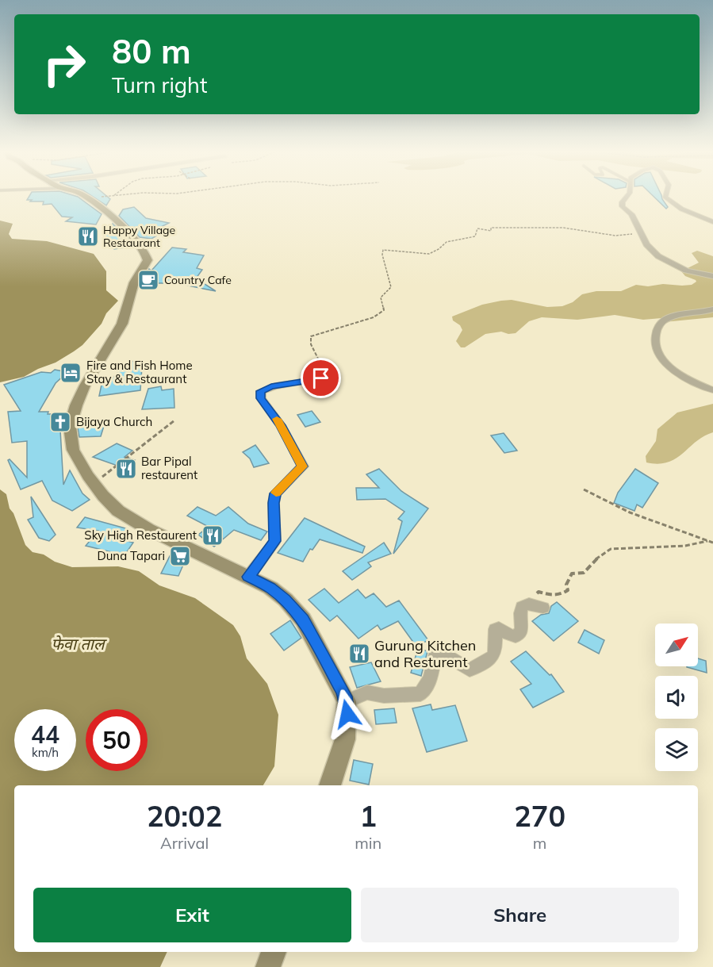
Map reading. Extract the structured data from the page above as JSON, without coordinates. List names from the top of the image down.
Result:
{
  "water": ["फेवा ताल"],
  "places": {
    "restaurant": [
      "Happy Village Restaurant",
      "Bar Pipal restaurent",
      "Sky High Restaurent",
      "Gurung Kitchen and Resturent"
    ],
    "cafe": ["Country Cafe"],
    "hotel": ["Fire and Fish Home Stay & Restaurant"],
    "church": ["Bijaya Church"],
    "supermarket": ["Duna Tapari"]
  },
  "north": "top right",
  "page": {
    "turn": ["80 m", "Turn right"],
    "speed": "44 km/h",
    "limit": "50",
    "eta": [
      "20:02",
      "Arrival",
      "1",
      "min",
      "270",
      "m"
    ],
    "buttons": ["Exit", "Share"]
  }
}
